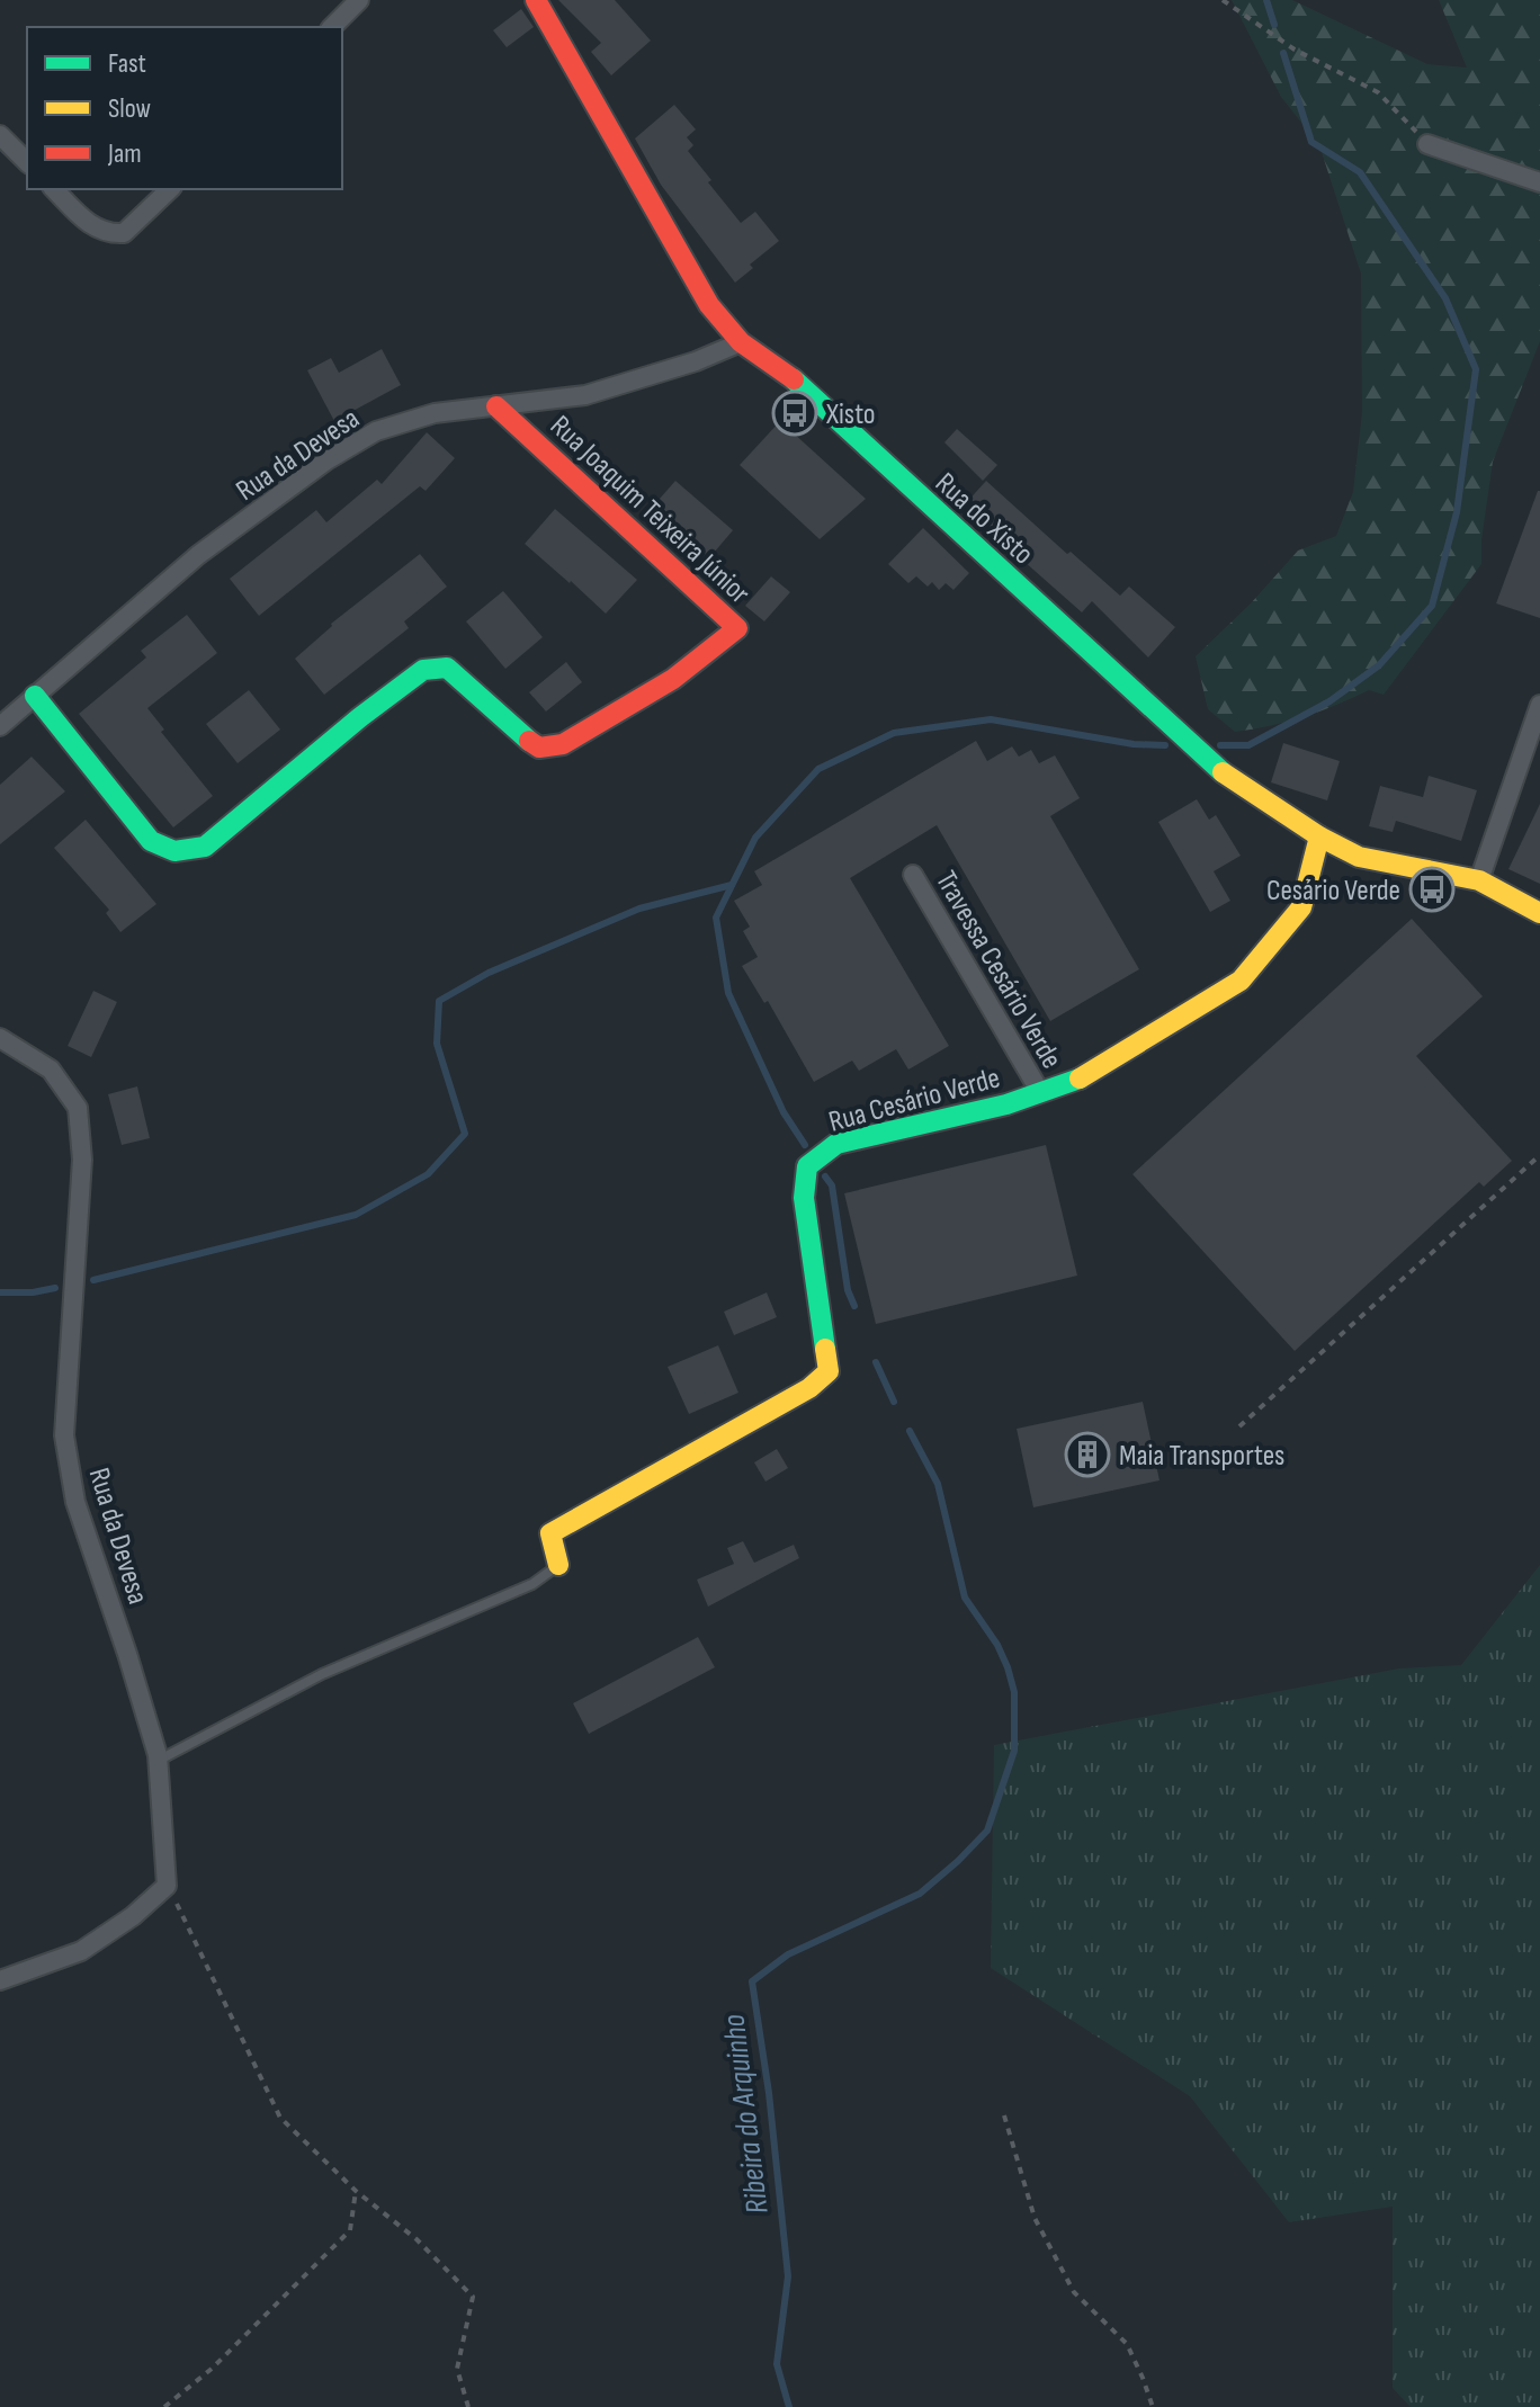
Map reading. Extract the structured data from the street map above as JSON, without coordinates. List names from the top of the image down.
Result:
{
  "streets": {
    "street": [
      "Rua da Devesa",
      "Rua Joaquim Teixeira Júnior",
      "Rua do Xisto",
      "Travessa Cesário Verde",
      "Rua Cesário Verde"
    ]
  },
  "crossings": [
    ["Rua da Devesa", "Rua Joaquim Teixeira Júnior"],
    ["Rua da Devesa", "Rua do Xisto"],
    ["Rua do Xisto", "Rua Cesário Verde"],
    ["Travessa Cesário Verde", "Rua Cesário Verde"]
  ],
  "water": ["Ribeira do Arquinho"],
  "places": {
    "bus stop": ["Xisto", "Cesário Verde"],
    "building": ["Maia Transportes"]
  },
  "legend": ["Fast", "Slow", "Jam"]
}
